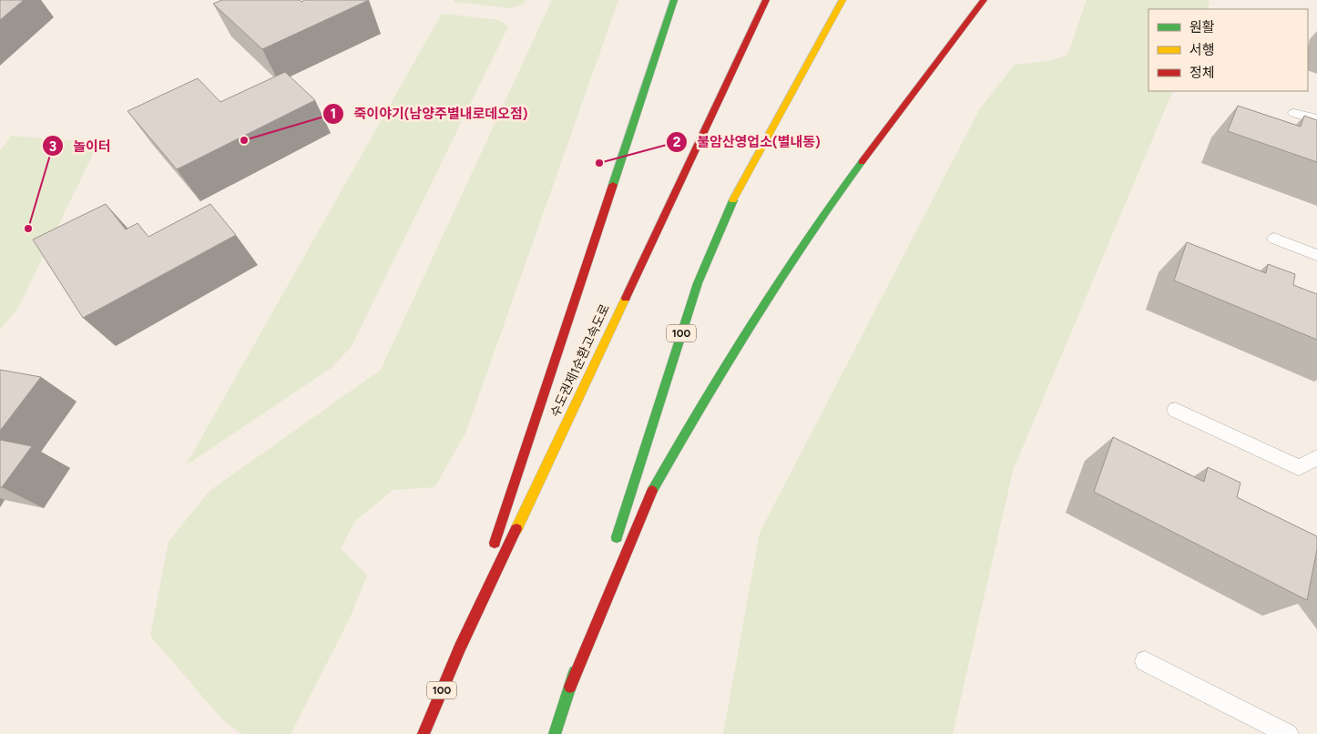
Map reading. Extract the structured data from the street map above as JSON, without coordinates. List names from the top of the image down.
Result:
{
  "streets": {
    "highway": ["100", "수도권제1순환고속도로"]
  },
  "places": ["죽이야기(남양주별내로데오점)", "불암산영업소(별내동)", "놀이터"],
  "legend": ["원활", "서행", "정체"]
}
